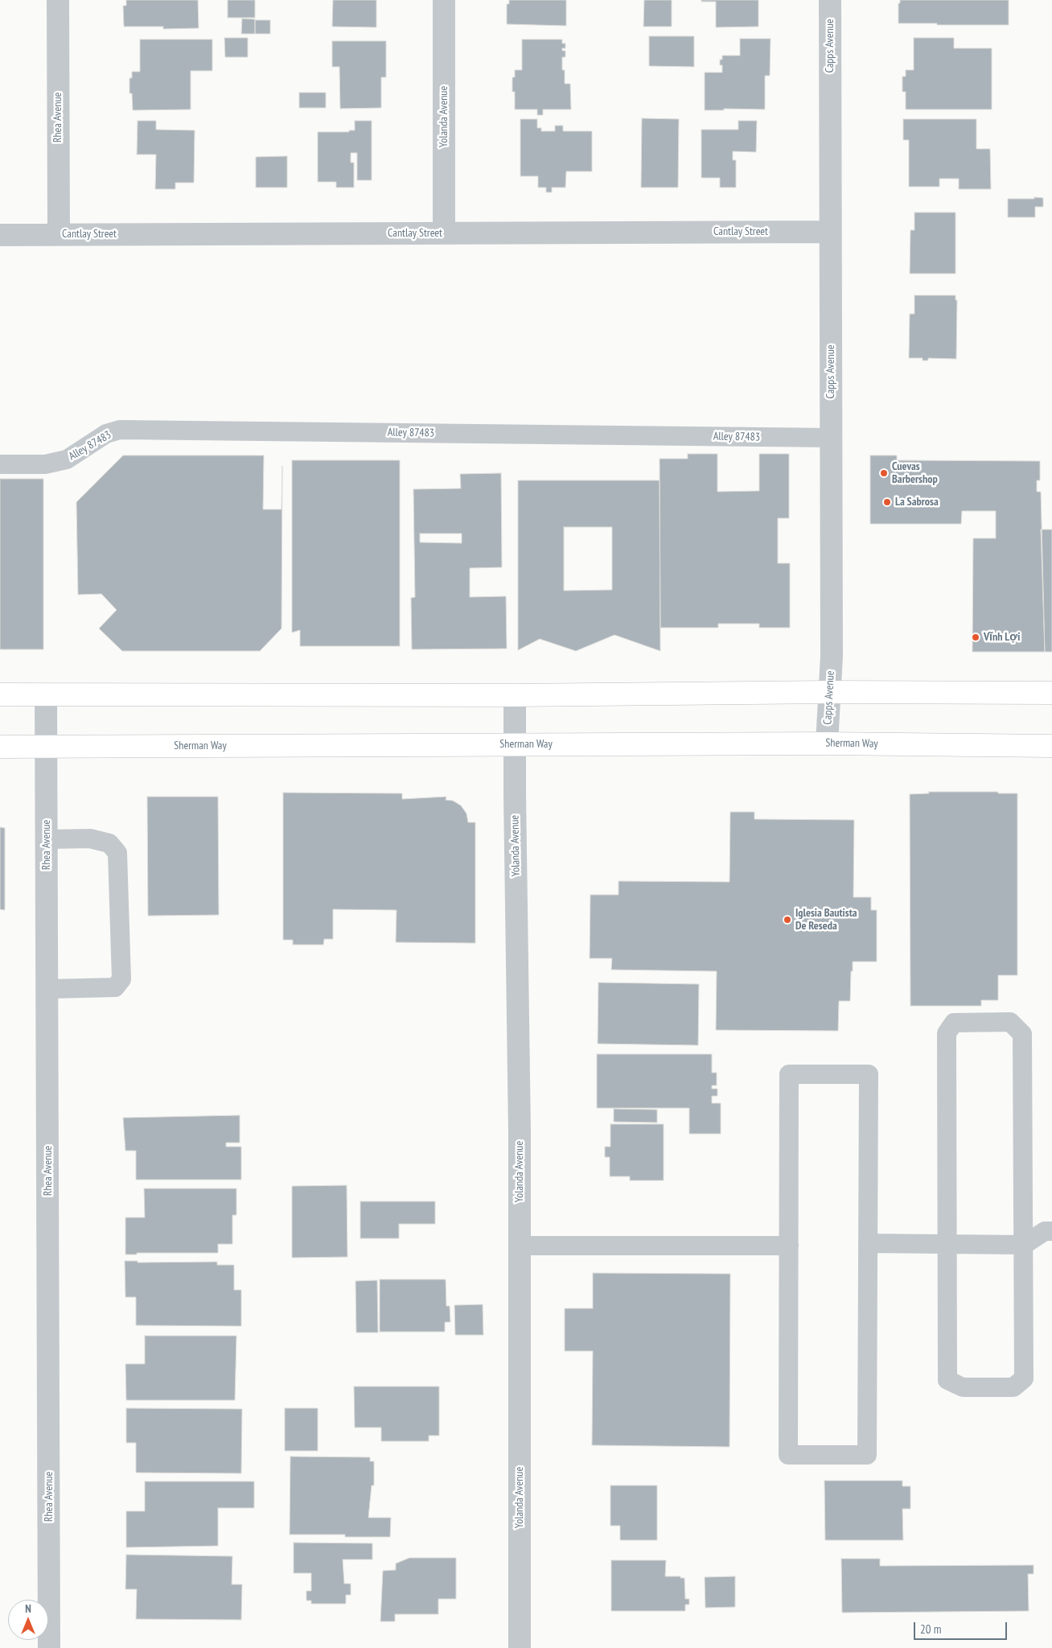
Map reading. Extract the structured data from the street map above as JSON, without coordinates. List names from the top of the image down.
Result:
{
  "streets": {
    "main road": ["Sherman Way"],
    "street": [
      "Capps Avenue",
      "Yolanda Avenue",
      "Rhea Avenue",
      "Cantlay Street"
    ],
    "lane": ["Alley 87483"]
  },
  "crossings": [
    ["Capps Avenue", "Cantlay Street"],
    ["Capps Avenue", "Alley 87483"],
    ["Capps Avenue", "Sherman Way"],
    ["Yolanda Avenue", "Cantlay Street"],
    ["Yolanda Avenue", "Sherman Way"],
    ["Rhea Avenue", "Cantlay Street"],
    ["Rhea Avenue", "Sherman Way"]
  ],
  "places": [
    "Cuevas Barbershop",
    "La Sabrosa",
    "Vĩnh Lợi",
    "Iglesia Bautista De Reseda"
  ],
  "scale_bar": "20 m",
  "north": "top"
}
